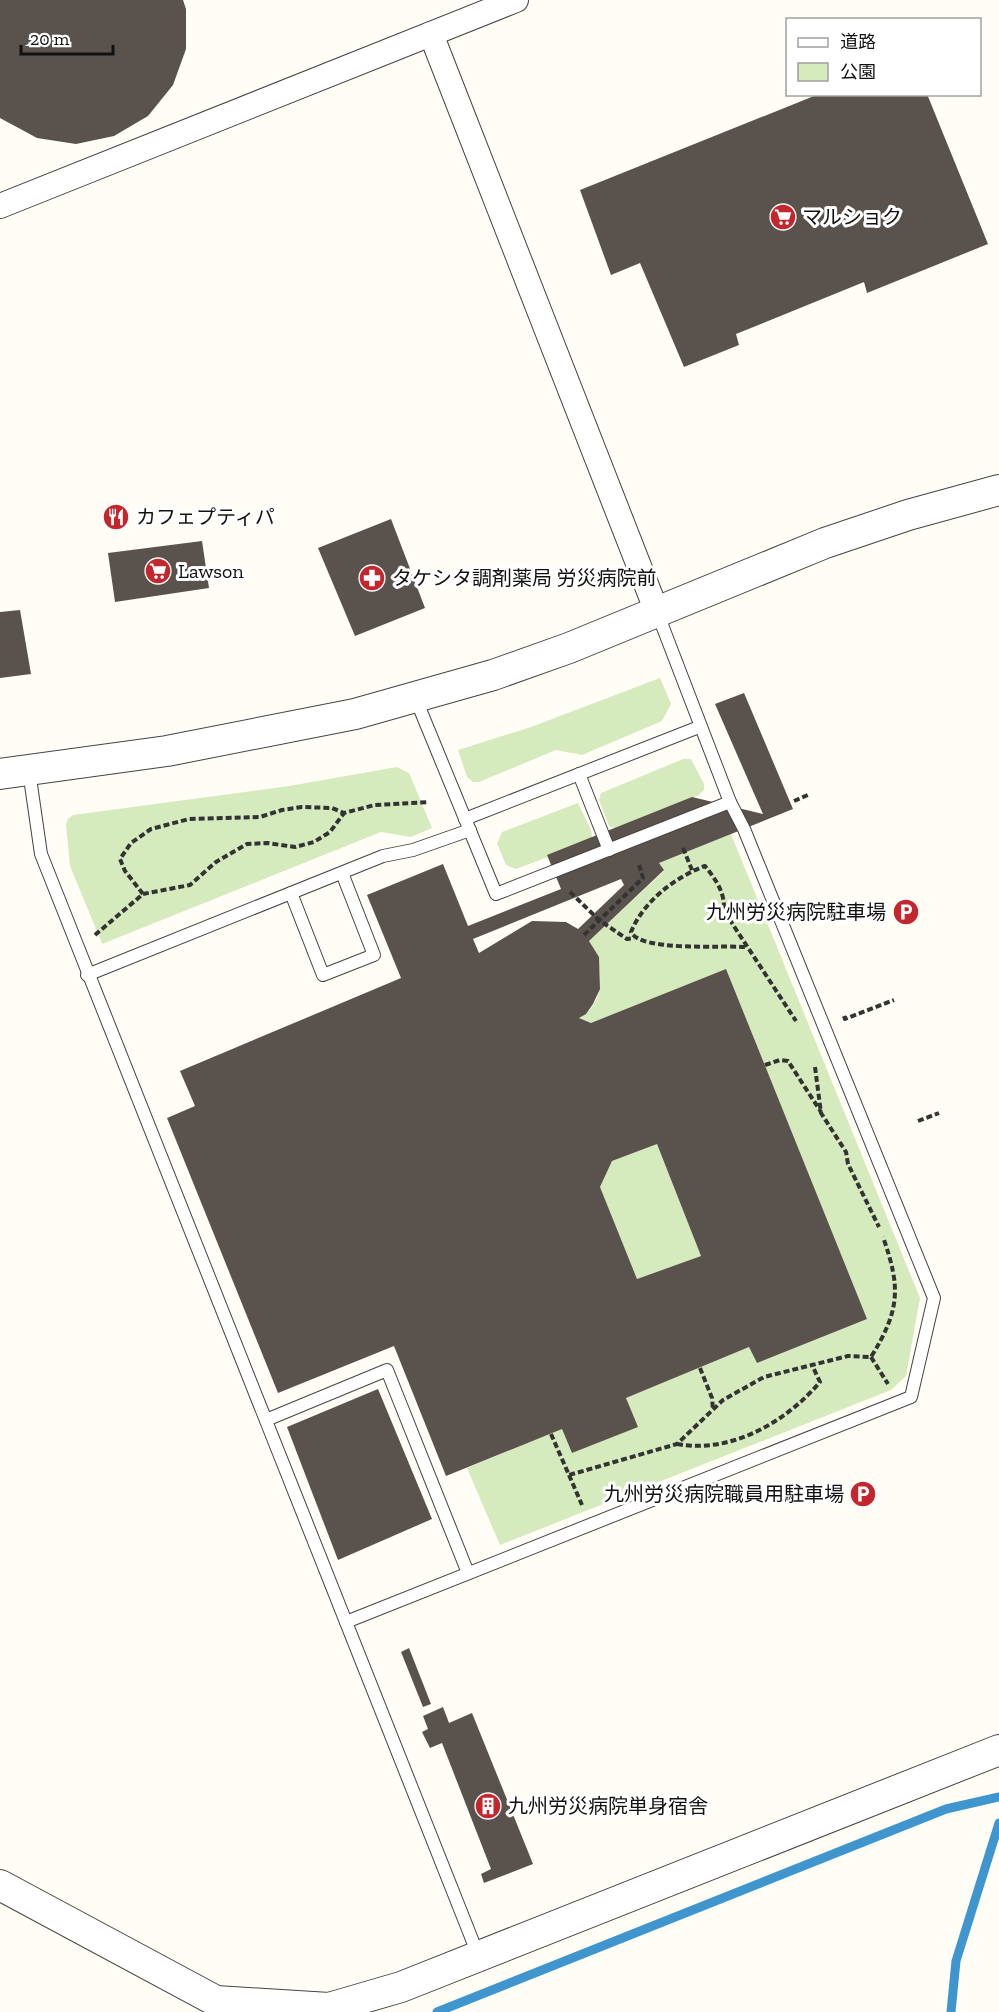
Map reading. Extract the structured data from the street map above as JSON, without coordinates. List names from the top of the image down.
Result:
{
  "places": {
    "supermarket": ["マルショク", "Lawson"],
    "restaurant": ["カフェプティパ"],
    "pharmacy": ["タケシタ調剤薬局 労災病院前"],
    "parking": ["九州労災病院駐車場", "九州労災病院職員用駐車場"],
    "building": ["九州労災病院単身宿舎"]
  },
  "legend": ["道路", "公園"],
  "scale_bar": "20 m"
}
